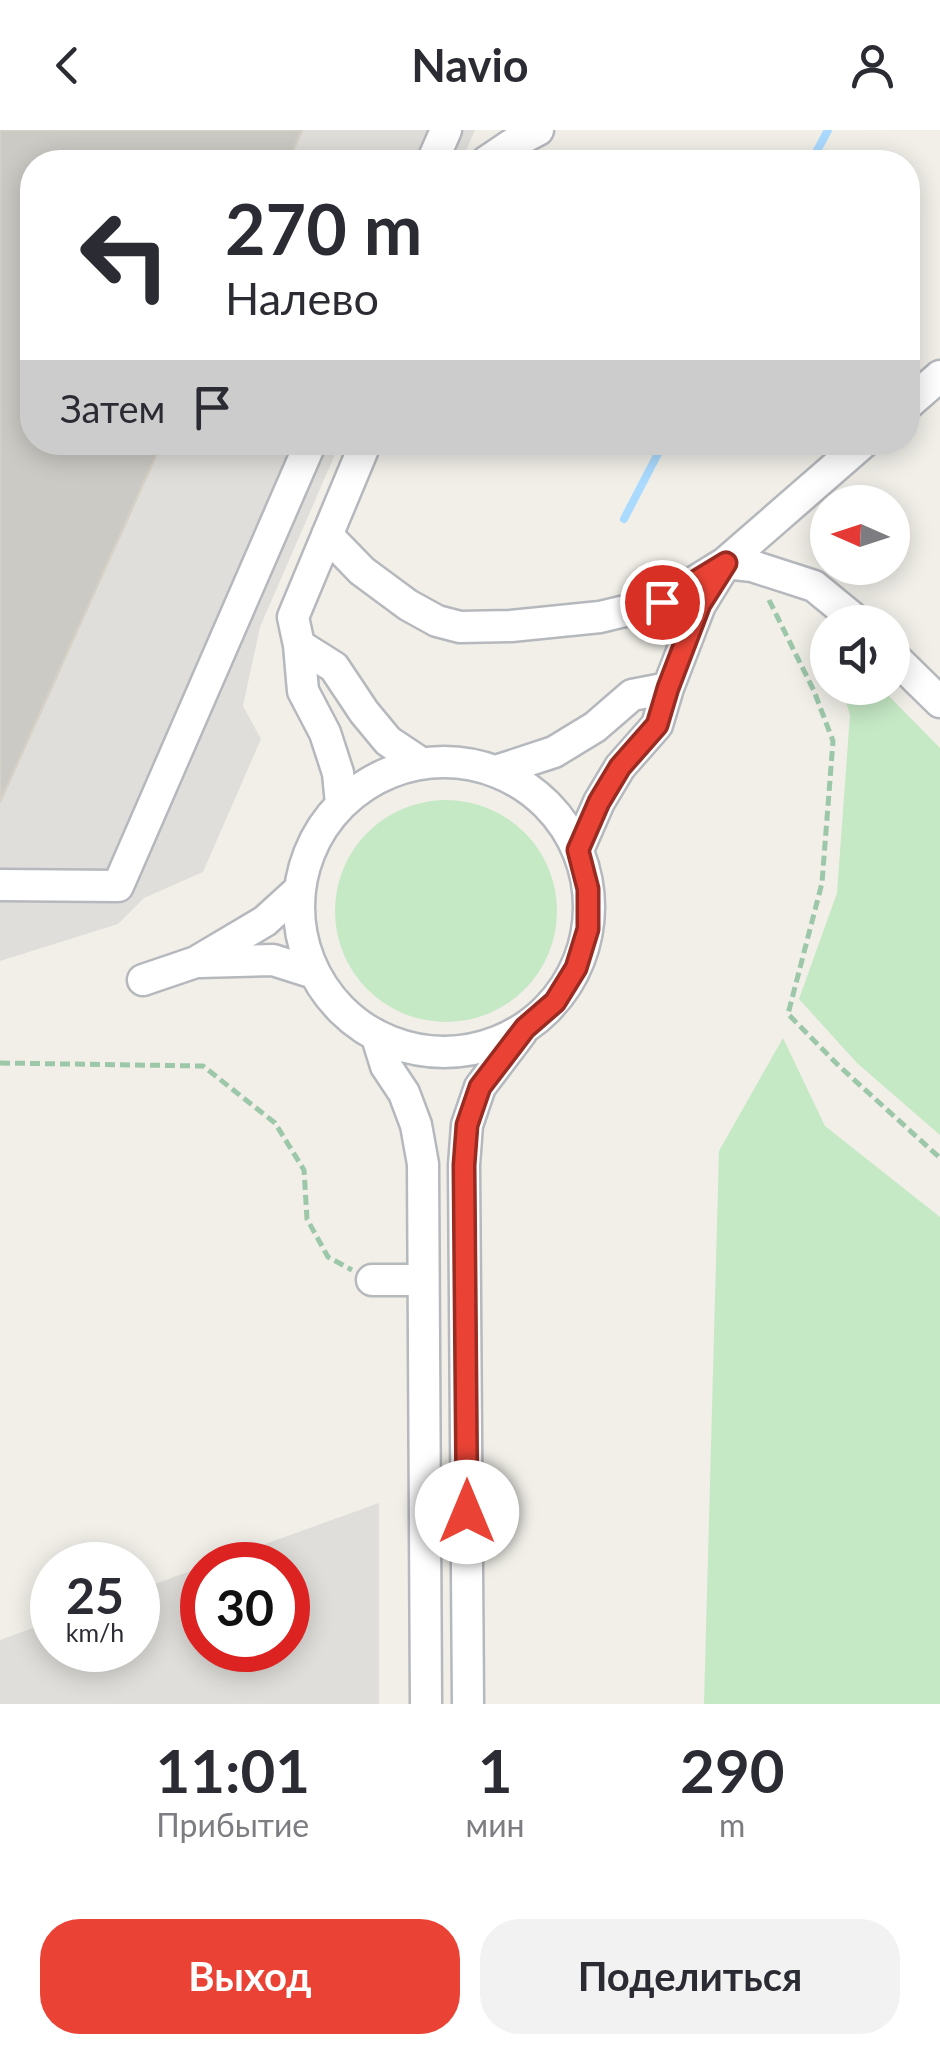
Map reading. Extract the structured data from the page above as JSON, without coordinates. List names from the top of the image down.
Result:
{
  "north": "left",
  "page": {
    "header": "Navio",
    "turn": ["270 m", "Налево"],
    "then": "Затем",
    "speed": "25 km/h",
    "limit": "30",
    "eta": [
      "11:01",
      "Прибытие",
      "1",
      "мин",
      "290",
      "m"
    ],
    "buttons": ["Выход", "Поделиться"]
  }
}
